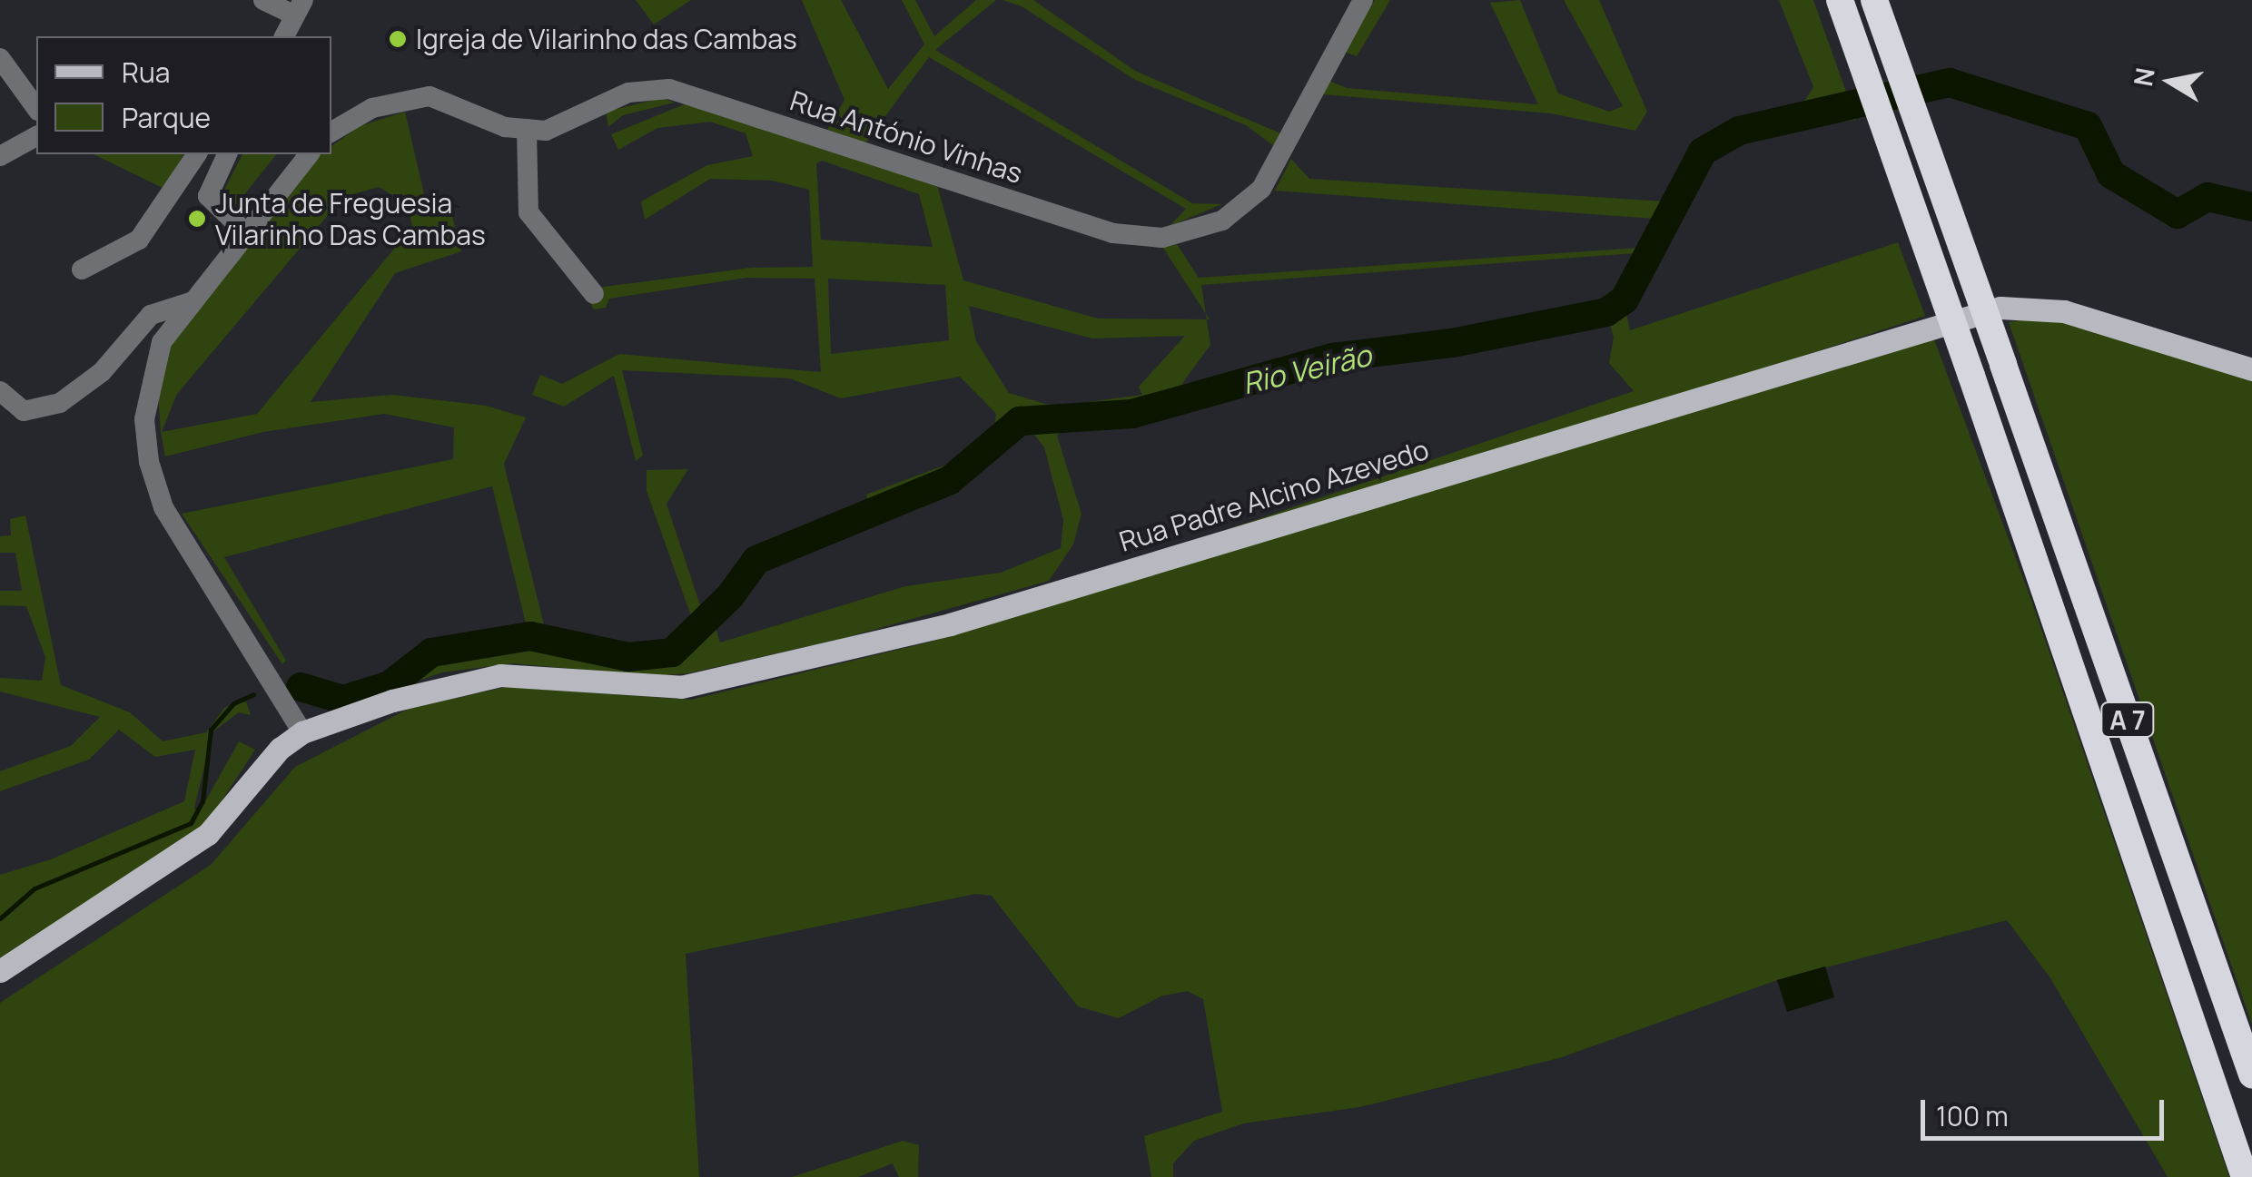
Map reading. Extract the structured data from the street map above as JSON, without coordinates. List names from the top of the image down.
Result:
{
  "streets": {
    "highway": ["A 7"],
    "main road": ["Rua Padre Alcino Azevedo"],
    "street": ["Rua António Vinhas"]
  },
  "water": ["Rio Veirão"],
  "places": ["Igreja de Vilarinho das Cambas", "Junta de Freguesia Vilarinho Das Cambas"],
  "legend": ["Rua", "Parque"],
  "scale_bar": "100 m",
  "north": "left"
}
